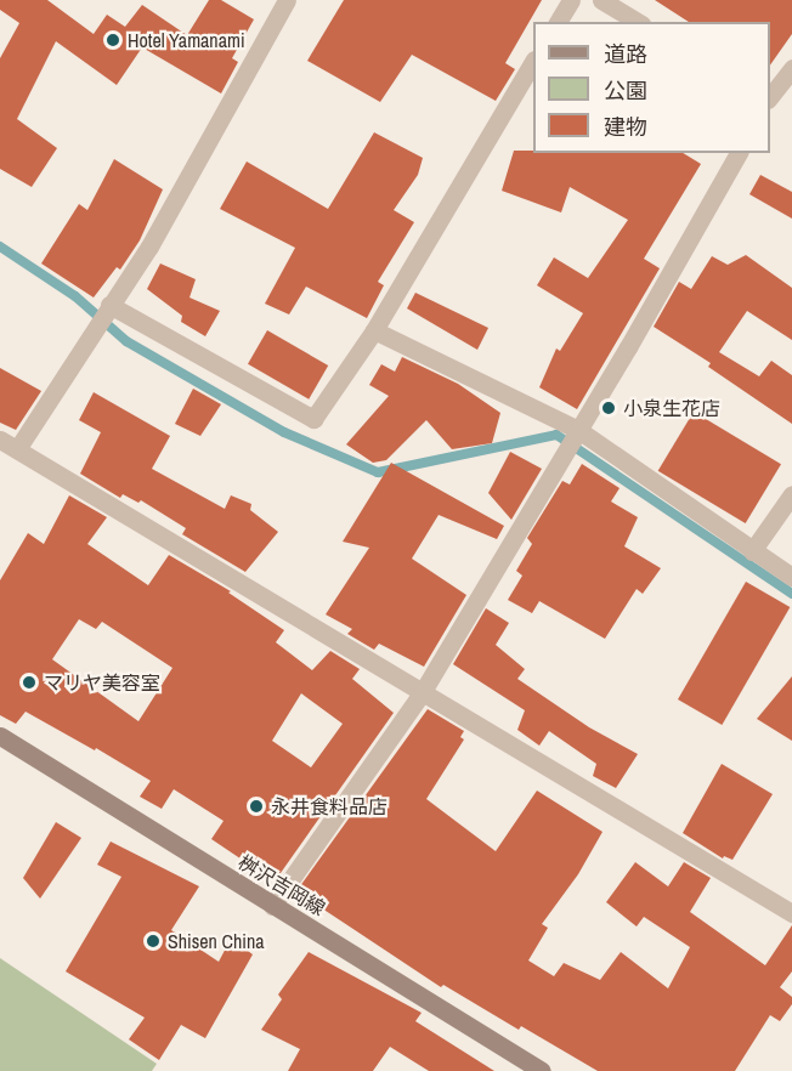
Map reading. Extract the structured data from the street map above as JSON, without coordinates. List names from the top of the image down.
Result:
{
  "streets": {
    "main road": ["桝沢吉岡線"]
  },
  "places": [
    "Hotel Yamanami",
    "小泉生花店",
    "マリヤ美容室",
    "永井食料品店",
    "Shisen China"
  ],
  "legend": ["道路", "公園", "建物"]
}
